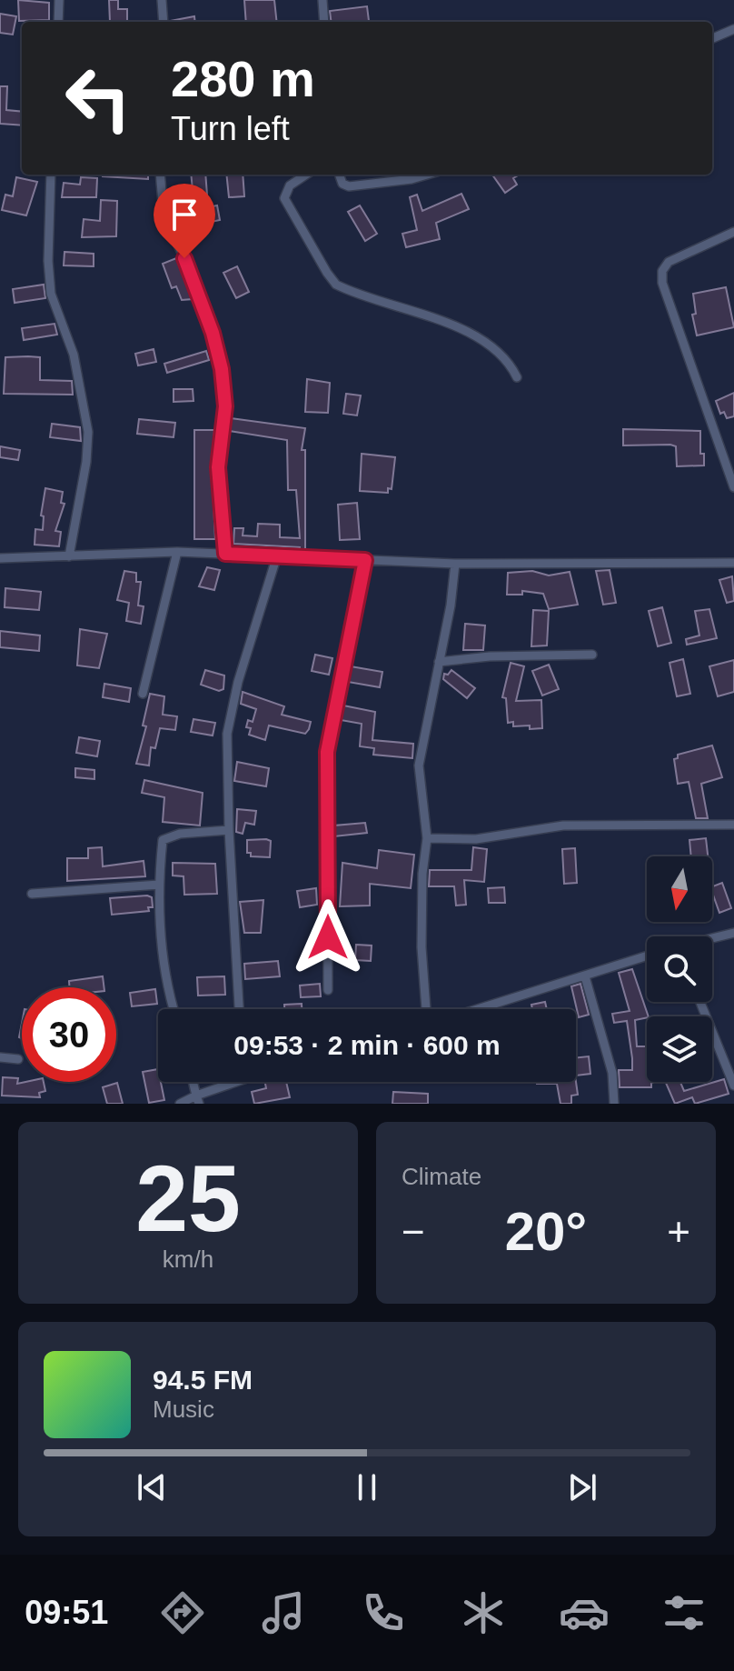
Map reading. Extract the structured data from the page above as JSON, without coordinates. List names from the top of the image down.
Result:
{
  "north": "bottom",
  "page": {
    "turn": ["280 m", "Turn left"],
    "limit": "30",
    "trip": "09:53 · 2 min · 600 m",
    "tile": [
      ["25", "km/h"],
      "Climate"
    ],
    "heat": ["−", "20°", "+"],
    "song": ["94.5 FM", "Music"],
    "tabs": "09:51"
  }
}
